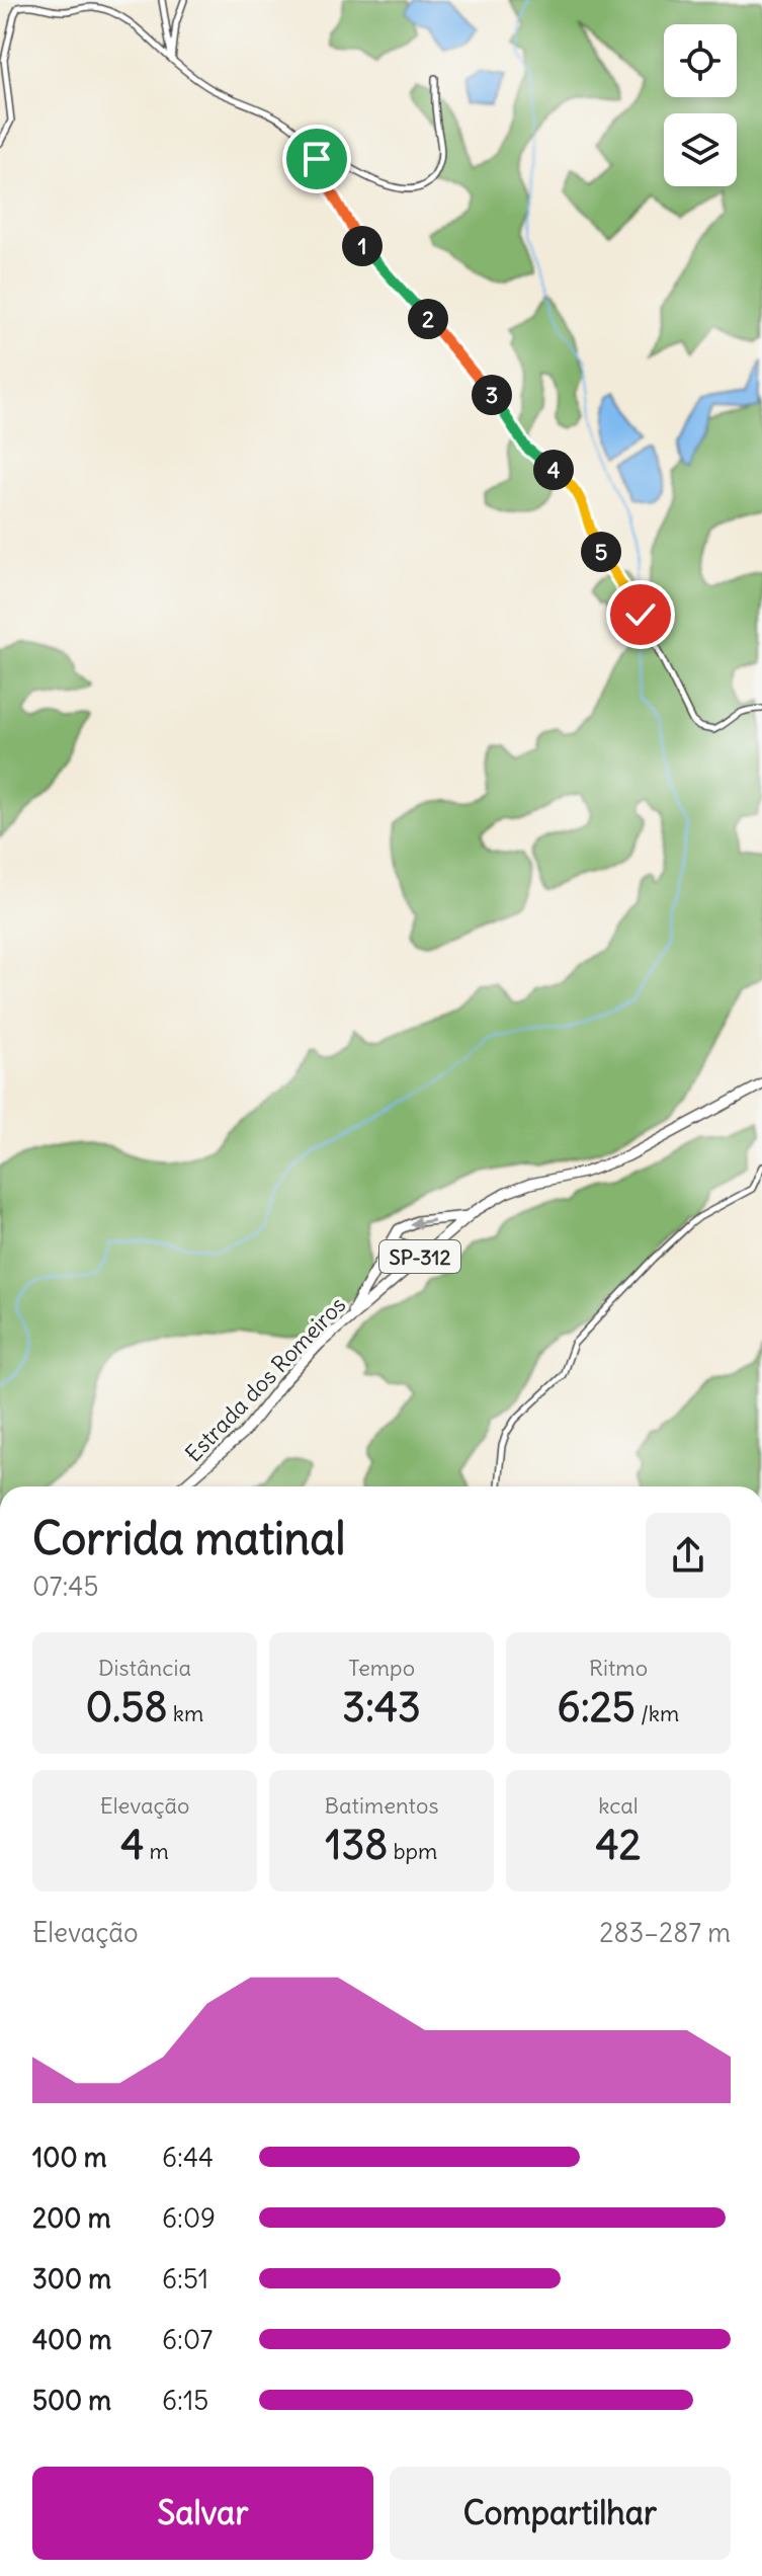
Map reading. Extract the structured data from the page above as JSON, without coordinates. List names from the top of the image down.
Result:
{
  "streets": {
    "main road": ["SP-312", "Estrada dos Romeiros"]
  },
  "page": {
    "pins": [
      "1",
      "2",
      "3",
      "4",
      "5"
    ],
    "heading": ["Corrida matinal", "07:45"],
    "stats": [
      ["Distância", "0.58 km"],
      ["Tempo", "3:43"],
      ["Ritmo", "6:25 /km"],
      ["Elevação", "4 m"],
      ["Batimentos", "138 bpm"],
      ["kcal", "42"]
    ],
    "chart": ["Elevação", "283–287 m"],
    "list": [
      {
        "name": "100 m",
        "note": "6:44"
      },
      {
        "name": "200 m",
        "note": "6:09"
      },
      {
        "name": "300 m",
        "note": "6:51"
      },
      {
        "name": "400 m",
        "note": "6:07"
      },
      {
        "name": "500 m",
        "note": "6:15"
      }
    ],
    "buttons": ["Salvar", "Compartilhar"]
  }
}
